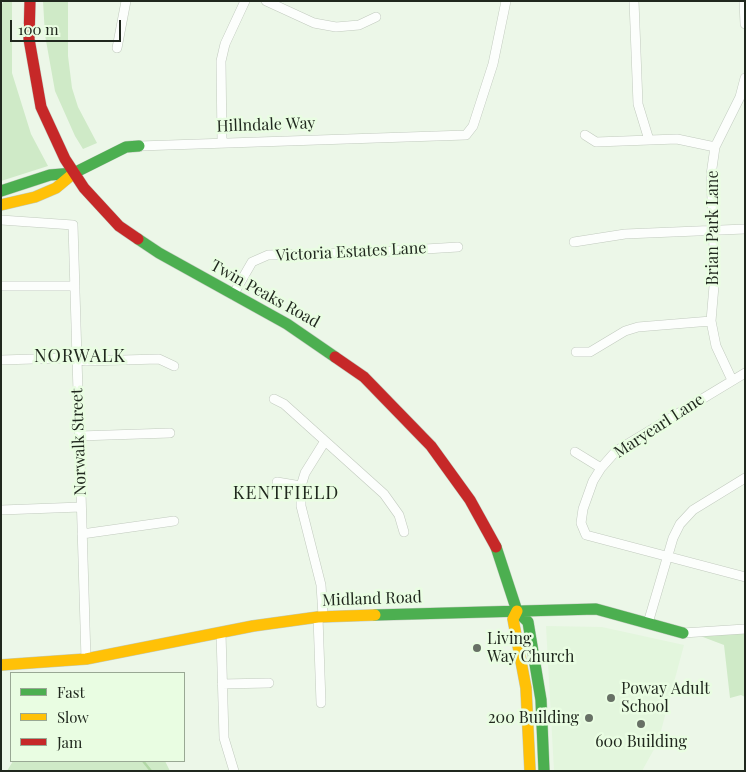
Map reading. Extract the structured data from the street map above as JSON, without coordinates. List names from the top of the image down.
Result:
{
  "streets": {
    "main road": ["Hillndale Way", "Twin Peaks Road", "Midland Road"],
    "street": [
      "Brian Park Lane",
      "Victoria Estates Lane",
      "Maryearl Lane",
      "Norwalk Street"
    ]
  },
  "crossings": [
    ["Hillndale Way", "Twin Peaks Road"],
    ["Brian Park Lane", "Maryearl Lane"],
    ["Victoria Estates Lane", "Twin Peaks Road"],
    ["Twin Peaks Road", "Midland Road"],
    ["Norwalk Street", "Midland Road"]
  ],
  "districts": ["NORWALK", "KENTFIELD"],
  "places": [
    "Living Way Church",
    "Poway Adult School",
    "200 Building",
    "600 Building"
  ],
  "legend": ["Fast", "Slow", "Jam"],
  "scale_bar": "100 m"
}
